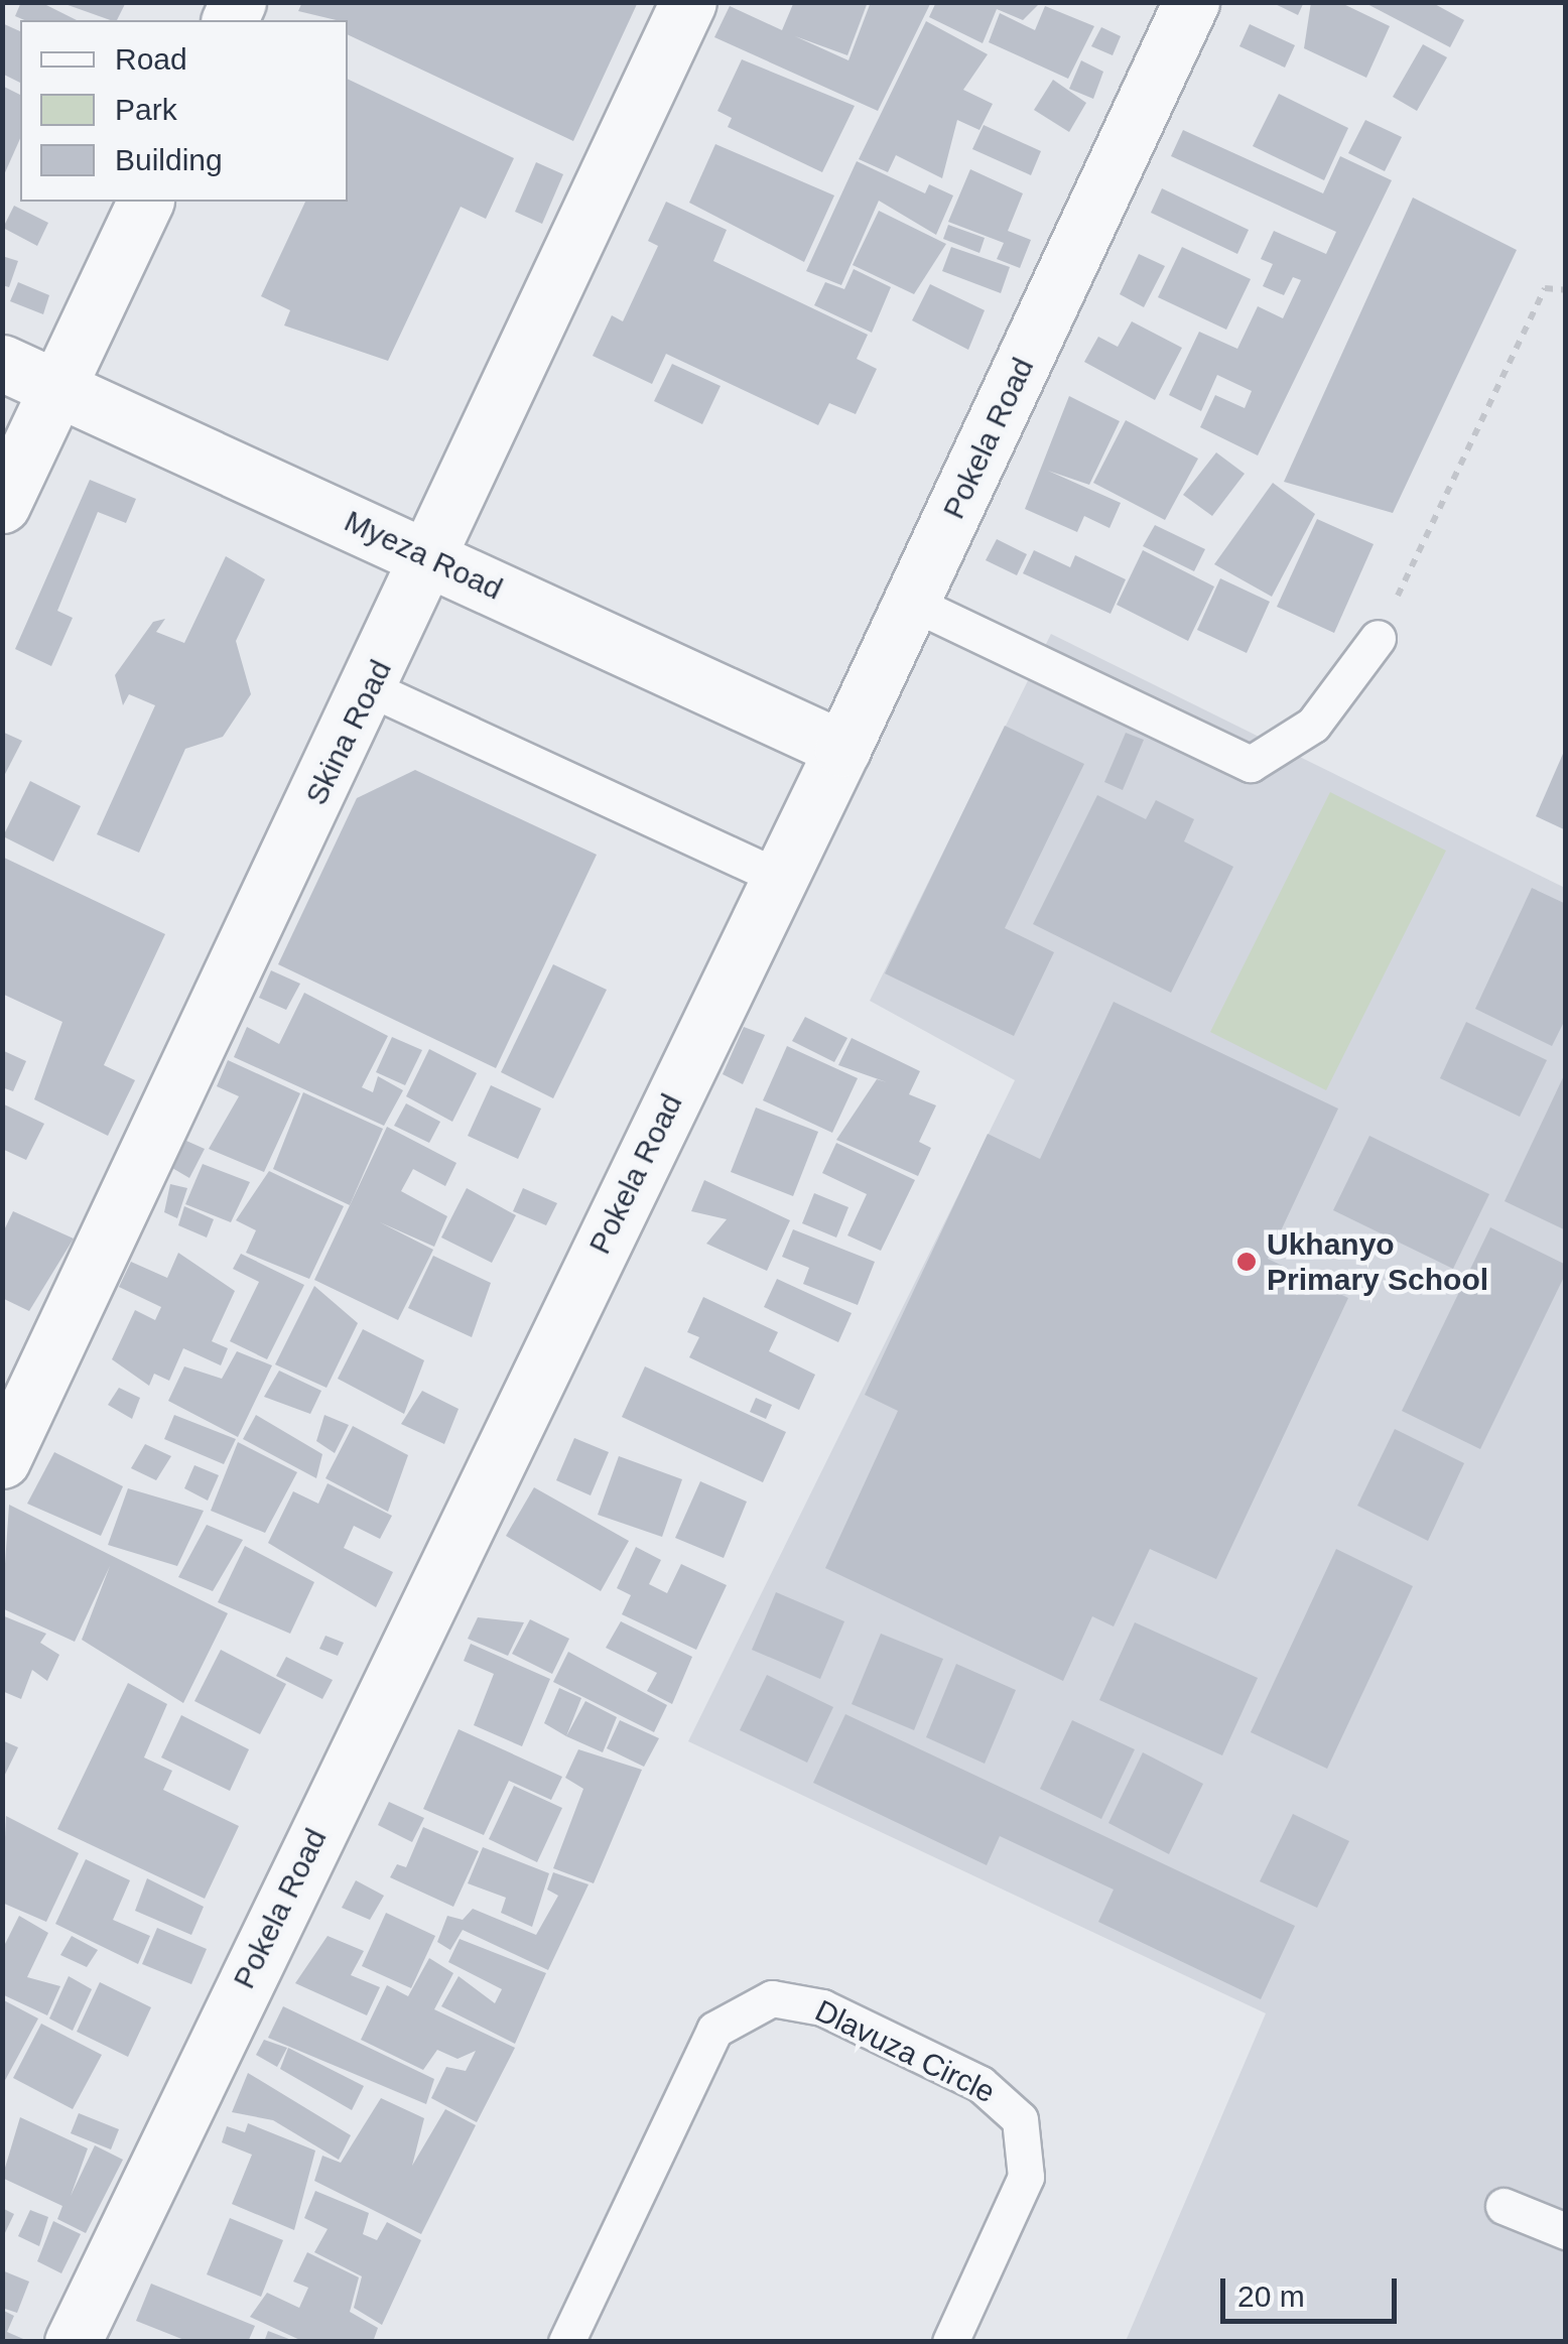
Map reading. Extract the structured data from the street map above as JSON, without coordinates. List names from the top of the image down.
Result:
{
  "streets": {
    "street": ["Pokela Road", "Myeza Road", "Skina Road"],
    "lane": ["Dlavuza Circle"]
  },
  "crossings": [
    ["Pokela Road", "Myeza Road"],
    ["Myeza Road", "Skina Road"]
  ],
  "places": ["Ukhanyo Primary School"],
  "legend": ["Road", "Park", "Building"],
  "scale_bar": "20 m"
}
